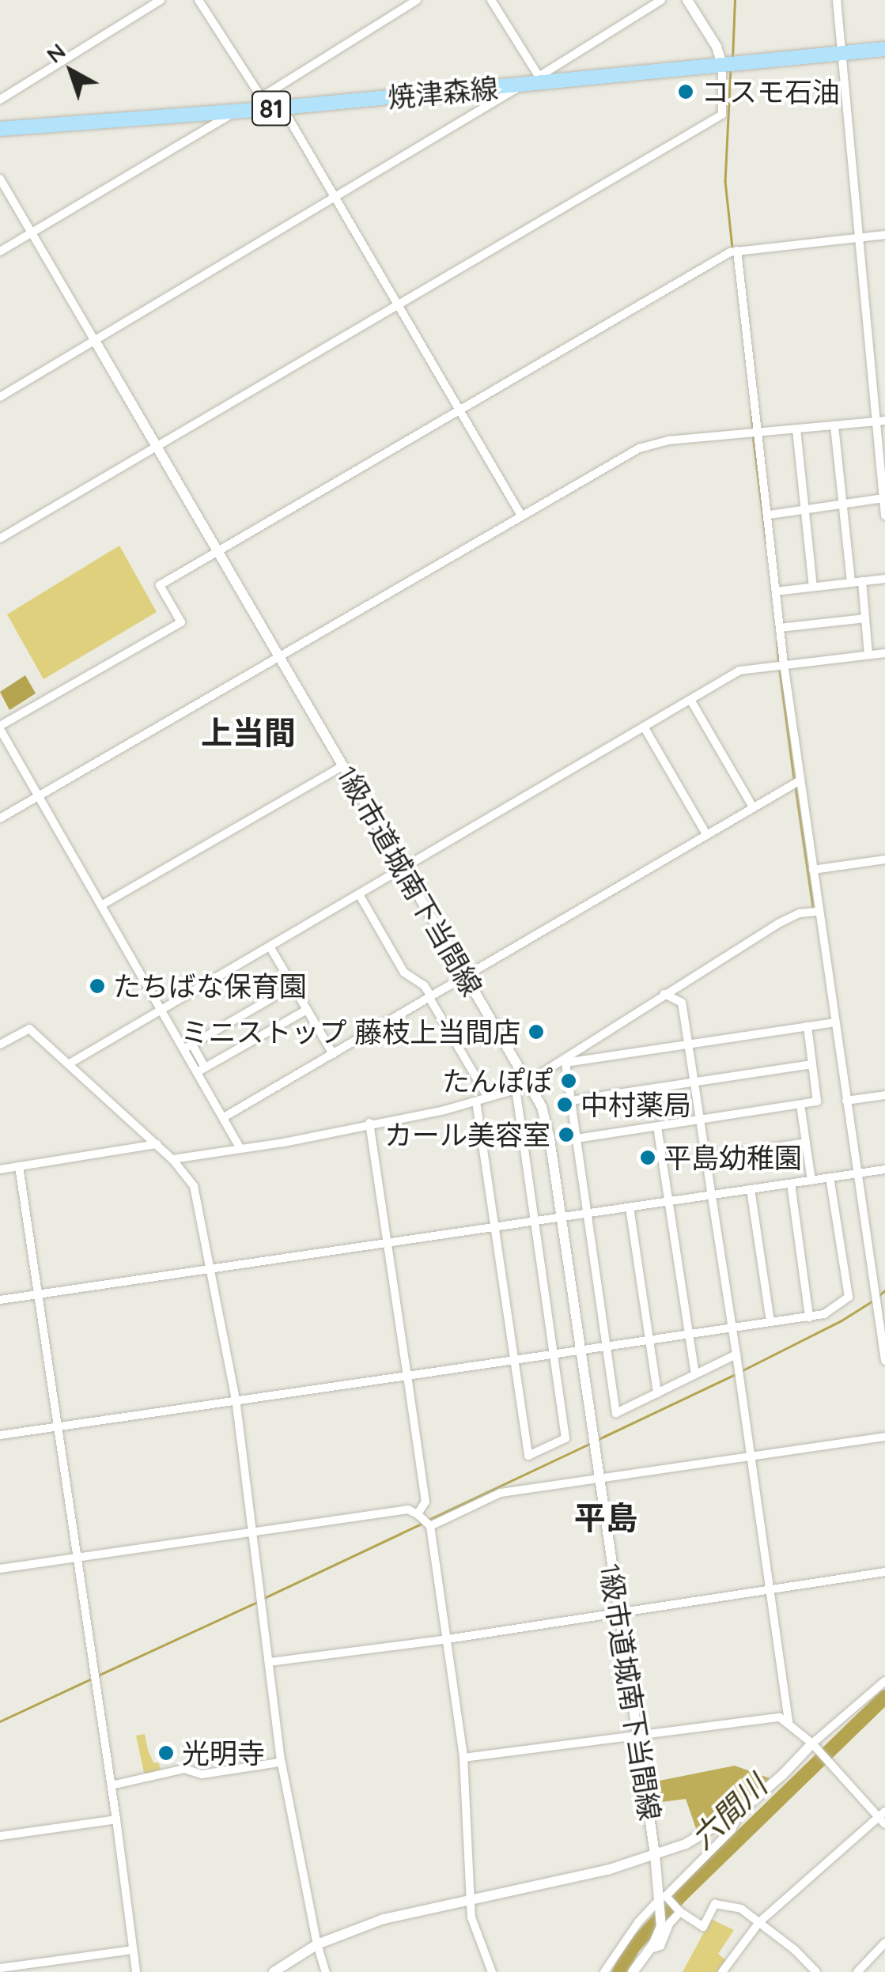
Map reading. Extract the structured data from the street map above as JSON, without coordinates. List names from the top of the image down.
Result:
{
  "streets": {
    "main road": ["焼津森線", "81"],
    "street": ["1級市道城南下当間線"]
  },
  "districts": ["上当間", "平島"],
  "water": ["六間川"],
  "places": [
    "コスモ石油",
    "たちばな保育園",
    "ミニストップ 藤枝上当間店",
    "たんぽぽ",
    "中村薬局",
    "カール美容室",
    "平島幼稚園",
    "光明寺"
  ],
  "north": "top left"
}
